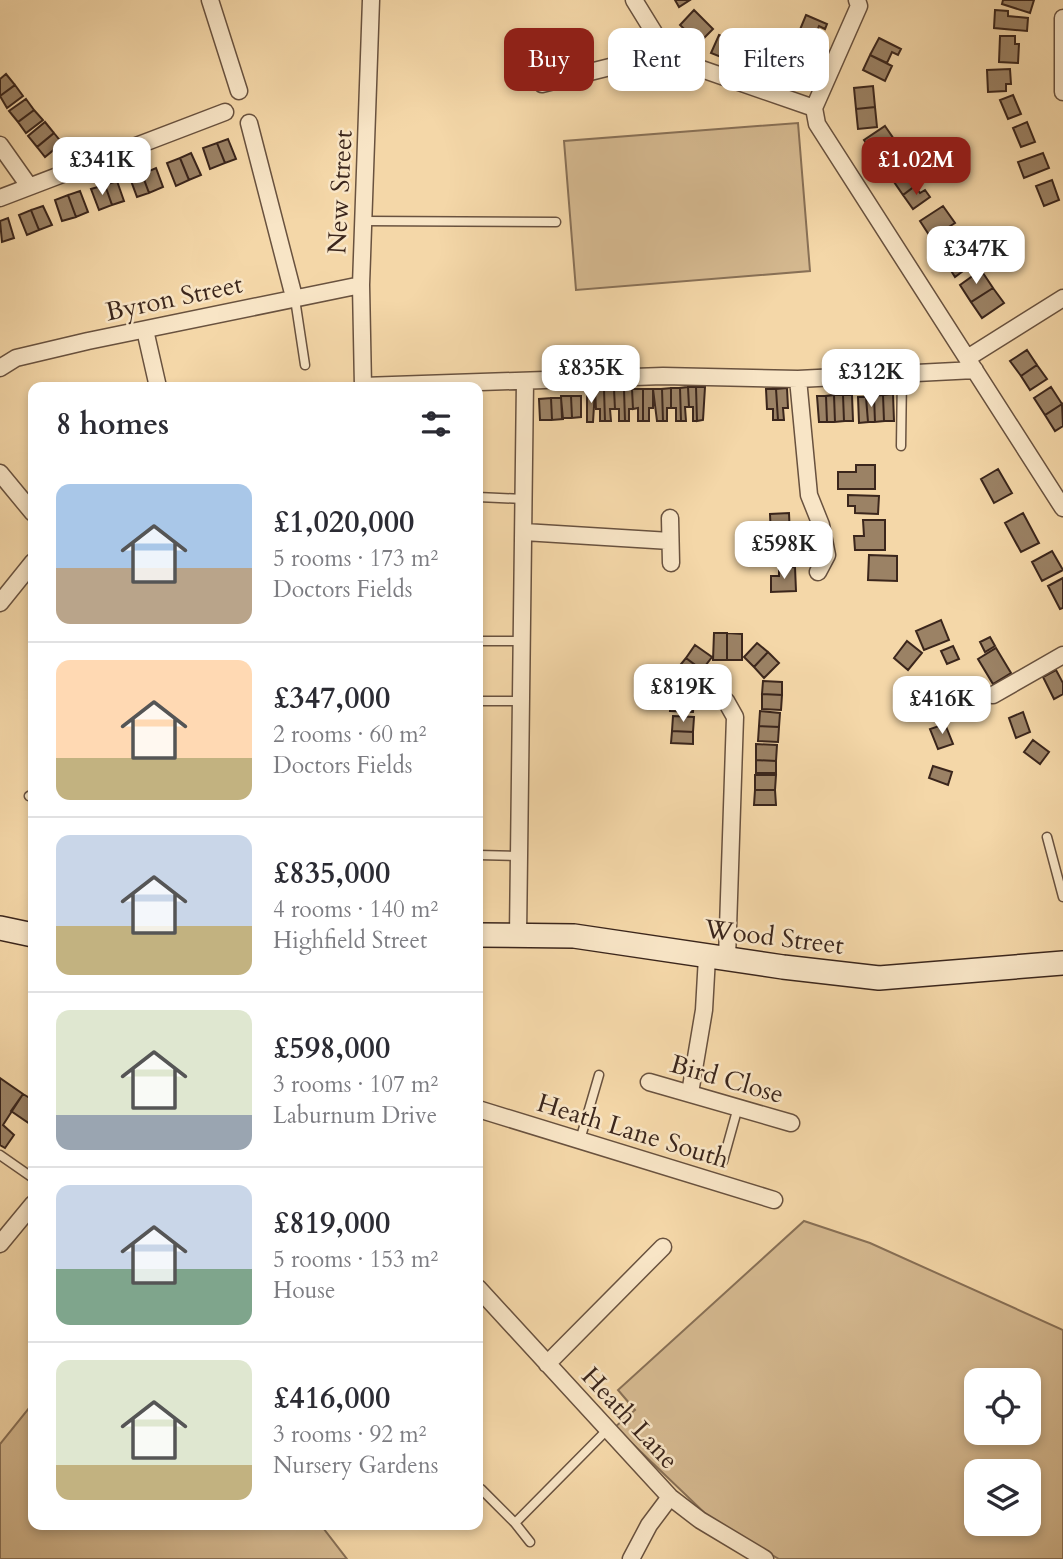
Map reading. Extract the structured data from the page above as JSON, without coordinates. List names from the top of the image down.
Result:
{
  "streets": {
    "street": [
      "New Street",
      "Byron Street",
      "Wood Street",
      "Bird Close",
      "Heath Lane South",
      "Heath Lane"
    ]
  },
  "crossings": [
    ["New Street", "Byron Street"]
  ],
  "page": {
    "chip": ["Buy", "Rent", "Filters"],
    "price": [
      "£341K",
      "£1.02M",
      "£347K",
      "£835K",
      "£312K",
      "£598K",
      "£819K",
      "£416K"
    ],
    "heading": "8 homes",
    "list": [
      {
        "name": "£1,020,000",
        "note": "5 rooms · 173 m² · Doctors Fields"
      },
      {
        "name": "£347,000",
        "note": "2 rooms · 60 m² · Doctors Fields"
      },
      {
        "name": "£835,000",
        "note": "4 rooms · 140 m² · Highfield Street"
      },
      {
        "name": "£598,000",
        "note": "3 rooms · 107 m² · Laburnum Drive"
      },
      {
        "name": "£819,000",
        "note": "5 rooms · 153 m² · House"
      },
      {
        "name": "£416,000",
        "note": "3 rooms · 92 m² · Nursery Gardens"
      }
    ]
  }
}
